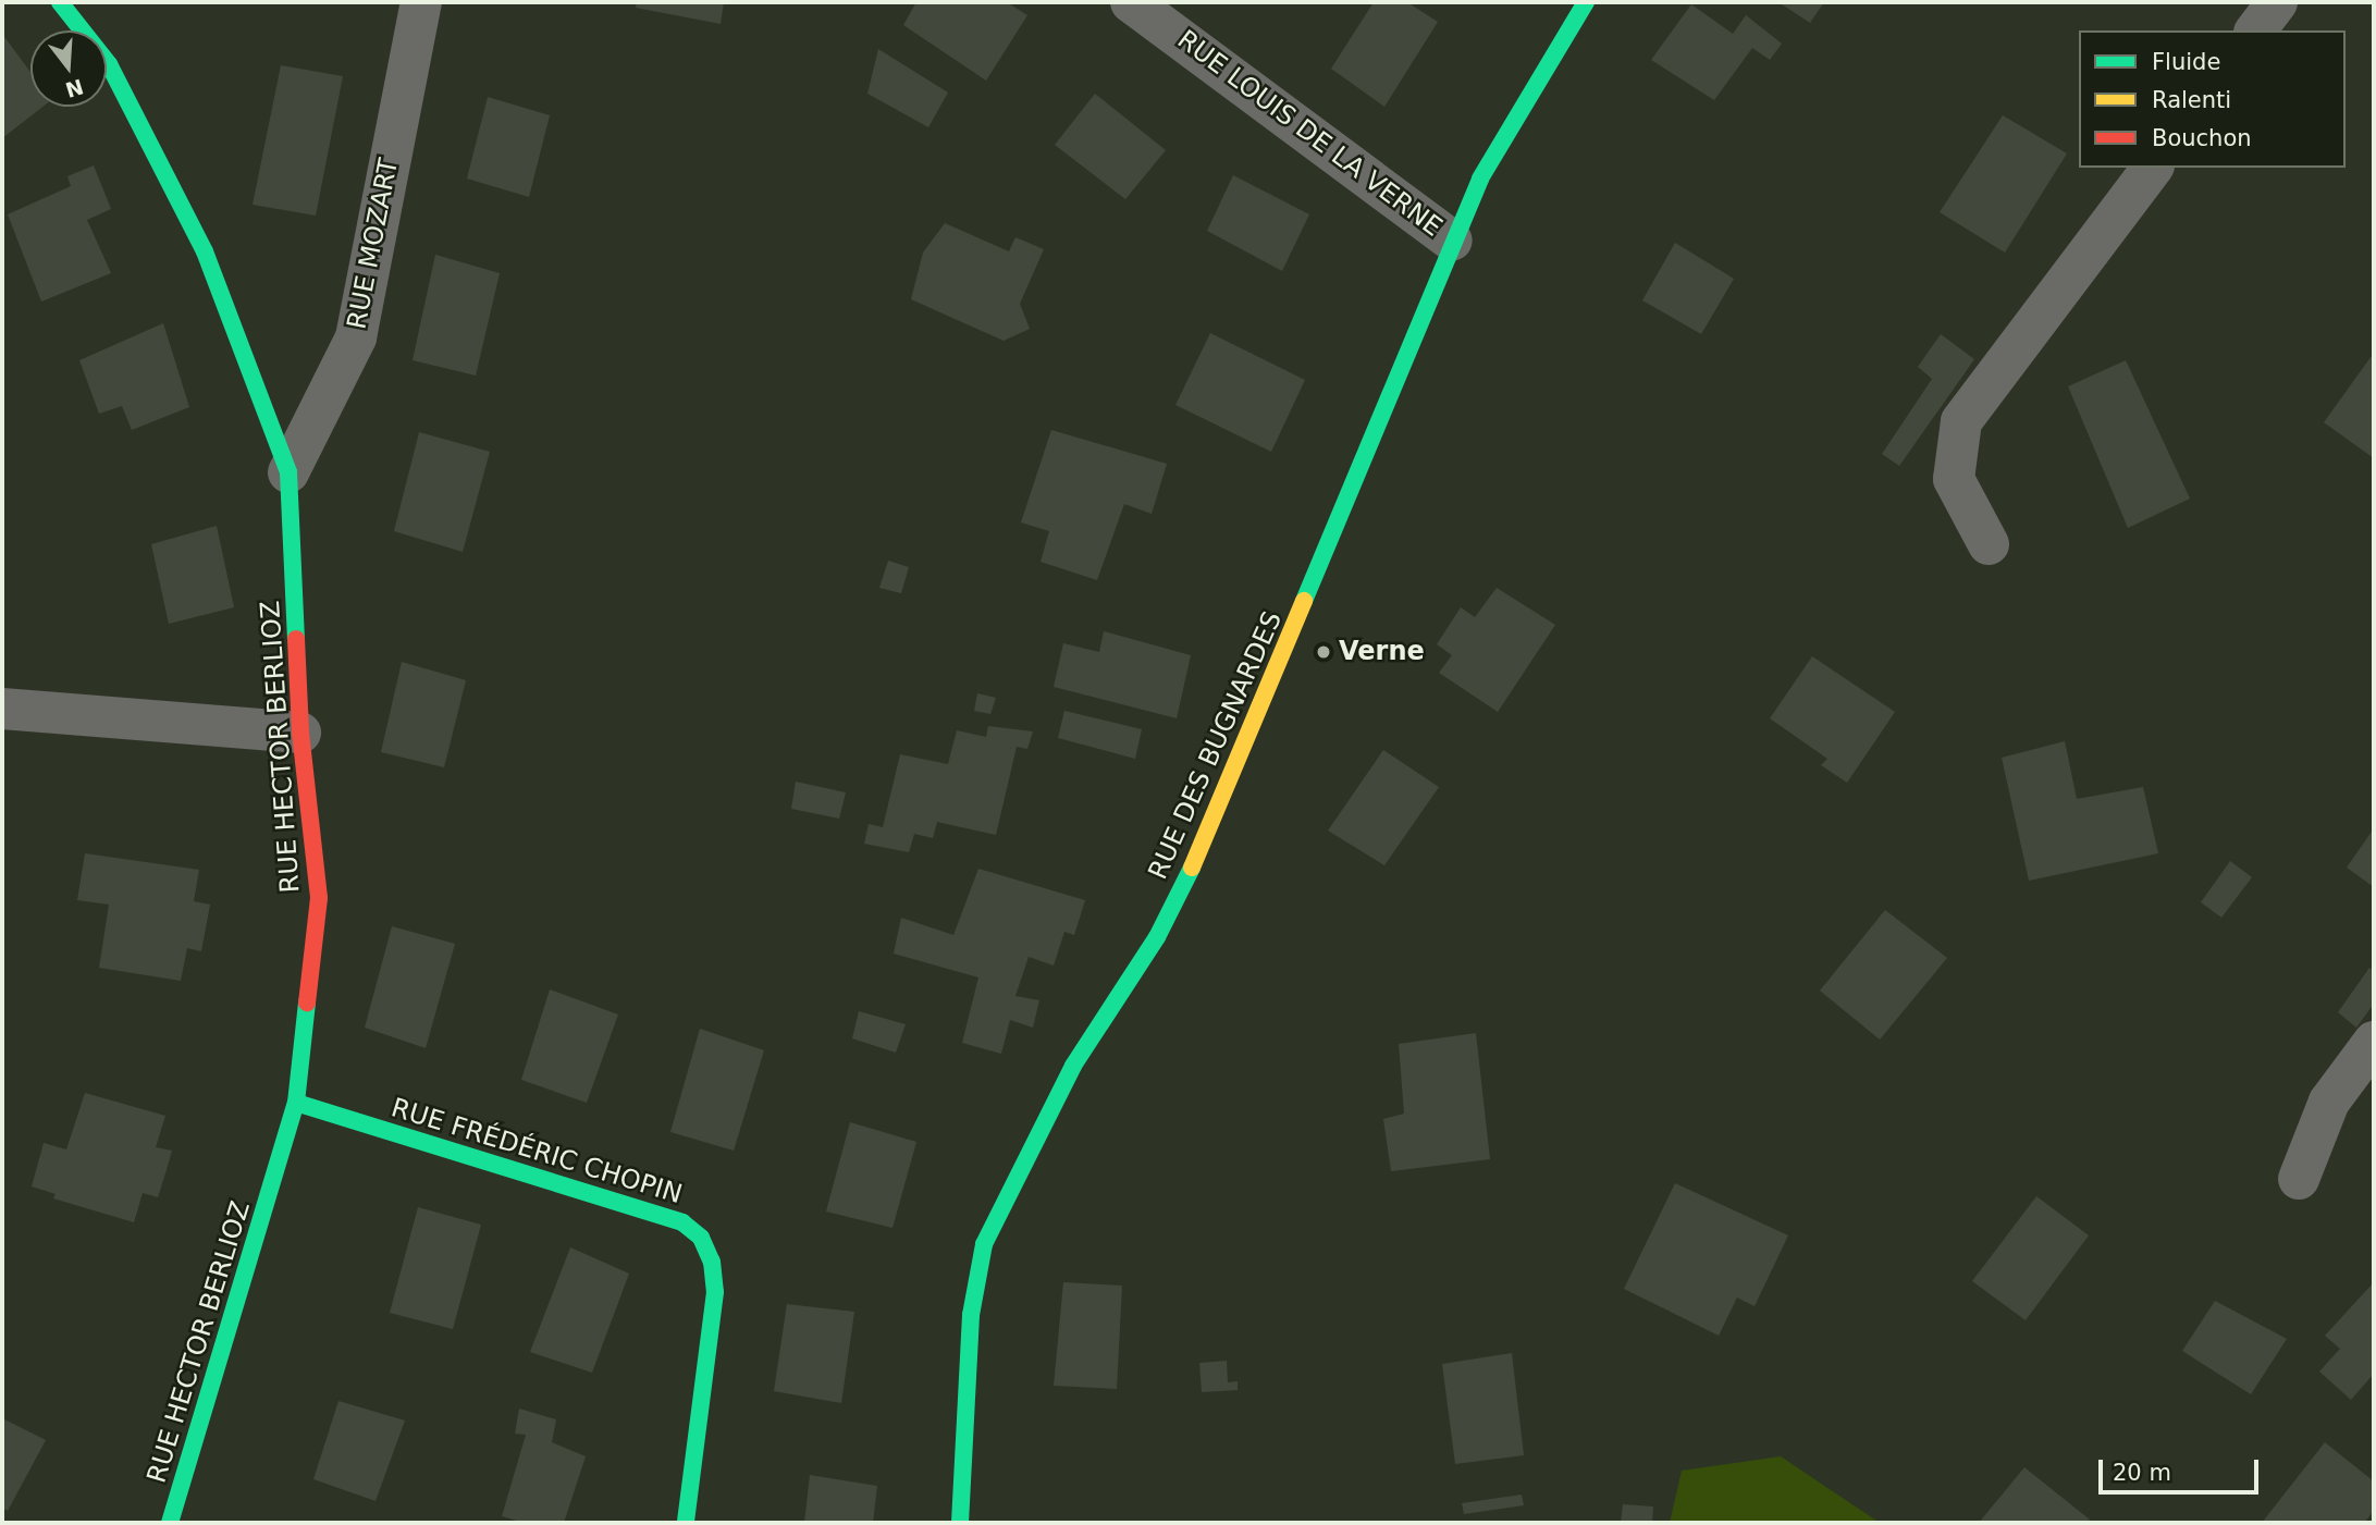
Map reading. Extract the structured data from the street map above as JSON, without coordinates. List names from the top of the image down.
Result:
{
  "streets": {
    "street": [
      "RUE LOUIS DE LA VERNE",
      "RUE MOZART",
      "RUE DES BUGNARDES",
      "RUE HECTOR BERLIOZ",
      "RUE FRÉDÉRIC CHOPIN"
    ]
  },
  "crossings": [
    ["RUE LOUIS DE LA VERNE", "RUE DES BUGNARDES"],
    ["RUE MOZART", "RUE HECTOR BERLIOZ"],
    ["RUE HECTOR BERLIOZ", "RUE FRÉDÉRIC CHOPIN"]
  ],
  "places": ["Verne"],
  "legend": ["Fluide", "Ralenti", "Bouchon"],
  "scale_bar": "20 m",
  "north": "bottom"
}
